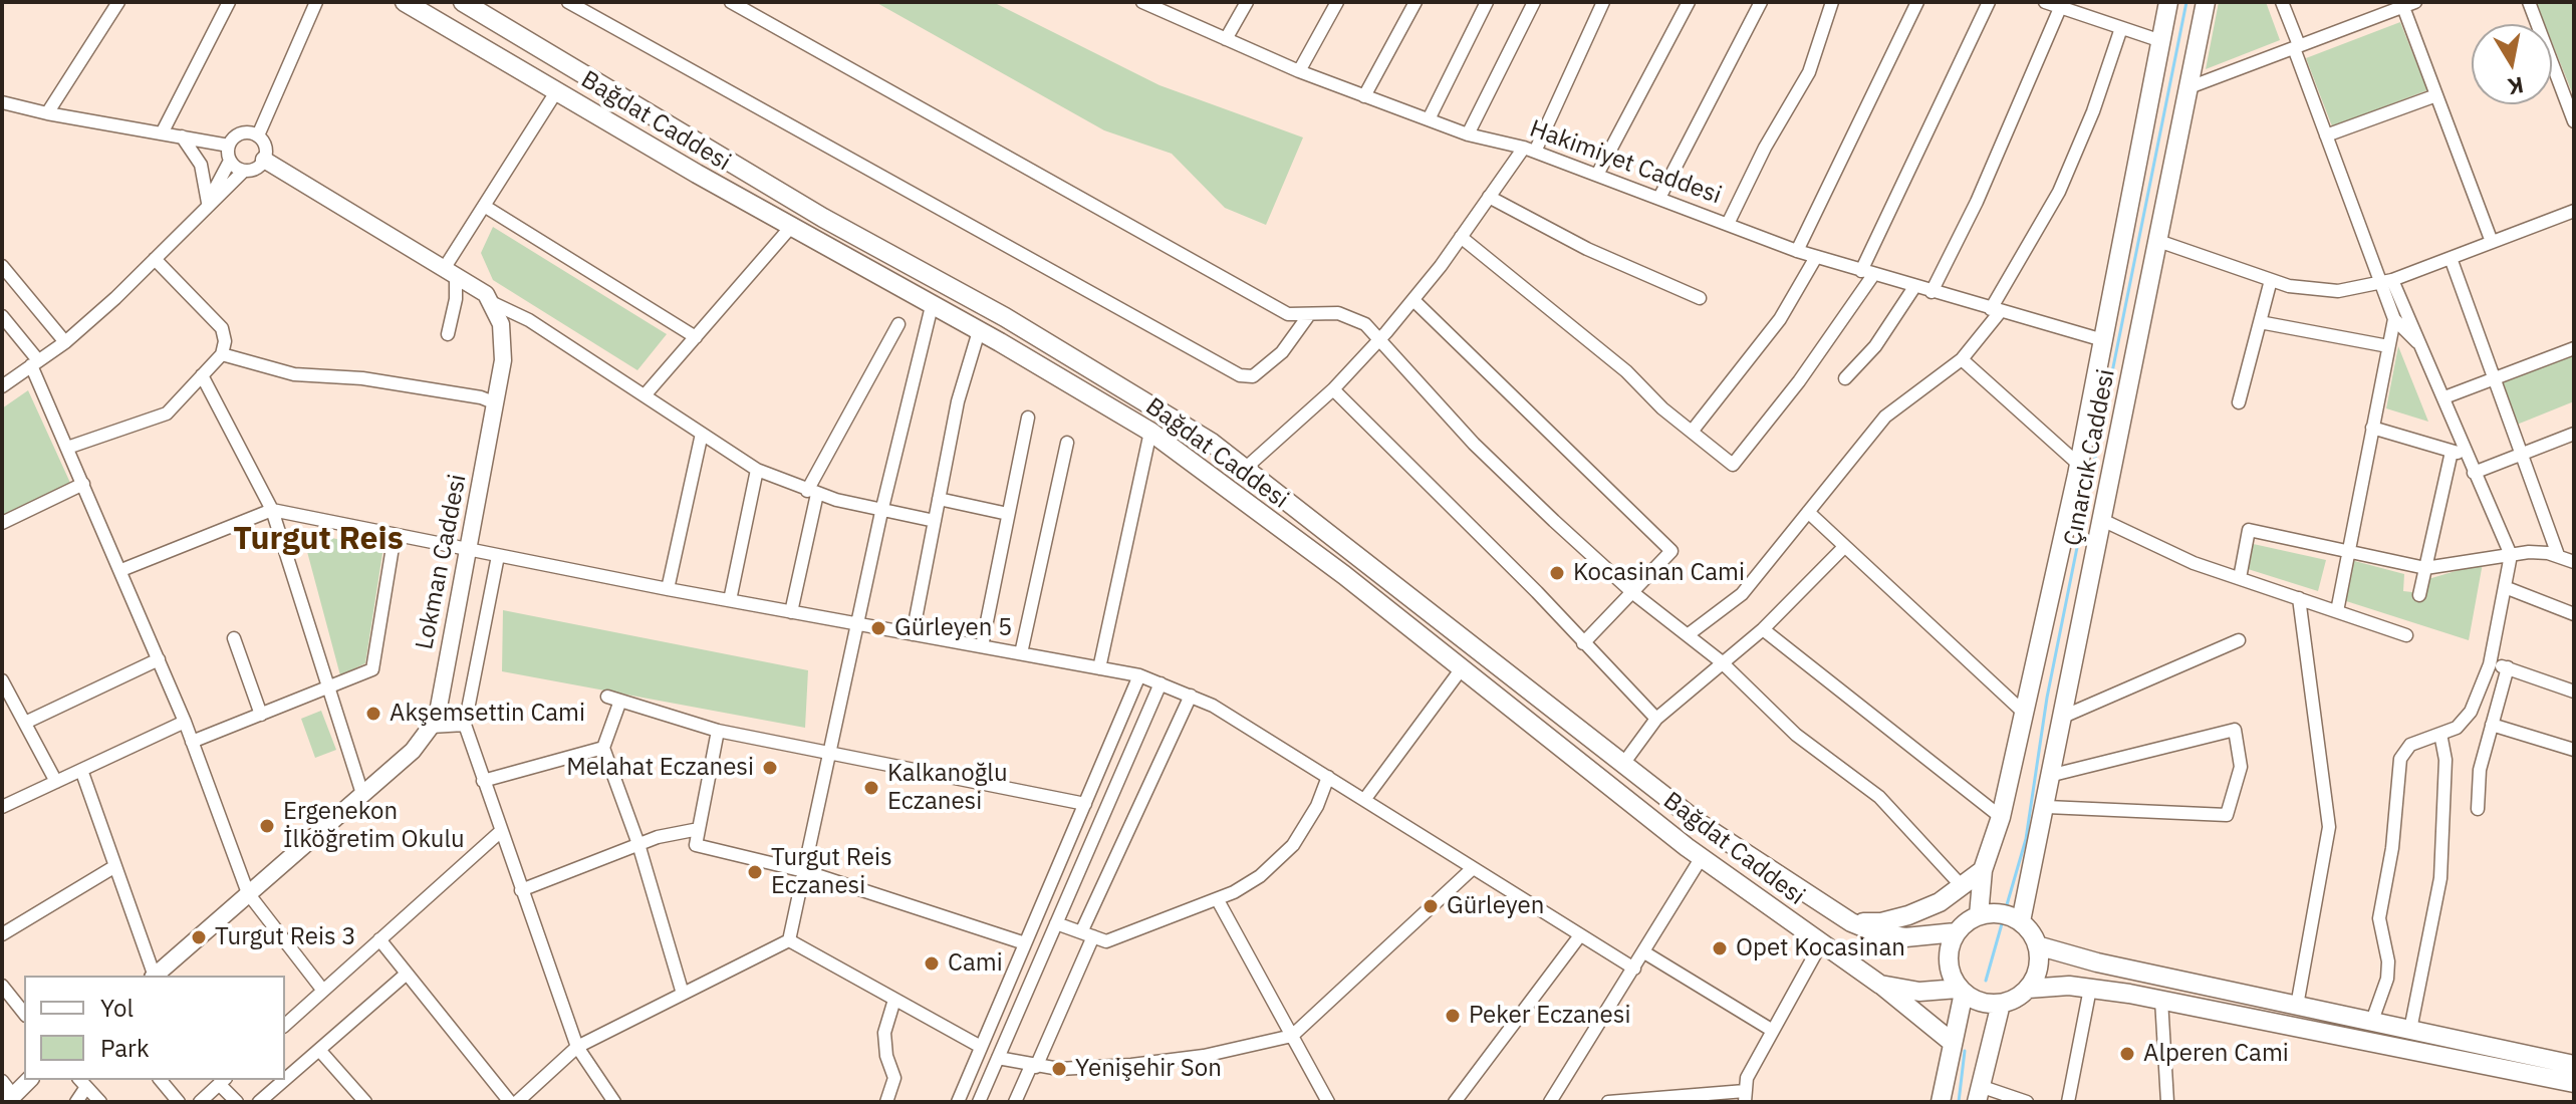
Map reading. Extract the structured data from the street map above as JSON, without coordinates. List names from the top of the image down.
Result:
{
  "streets": {
    "main road": ["Bağdat Caddesi", "Çınarcık Caddesi"],
    "street": ["Hakimiyet Caddesi", "Lokman Caddesi"]
  },
  "crossings": [
    ["Bağdat Caddesi", "Çınarcık Caddesi"],
    ["Hakimiyet Caddesi", "Çınarcık Caddesi"]
  ],
  "districts": ["Turgut Reis"],
  "places": [
    "Kocasinan Cami",
    "Gürleyen 5",
    "Akşemsettin Cami",
    "Melahat Eczanesi",
    "Kalkanoğlu Eczanesi",
    "Ergenekon İlköğretim Okulu",
    "Turgut Reis Eczanesi",
    "Gürleyen",
    "Turgut Reis 3",
    "Opet Kocasinan",
    "Cami",
    "Peker Eczanesi",
    "Alperen Cami",
    "Yenişehir Son"
  ],
  "legend": ["Yol", "Park"],
  "north": "bottom"
}
